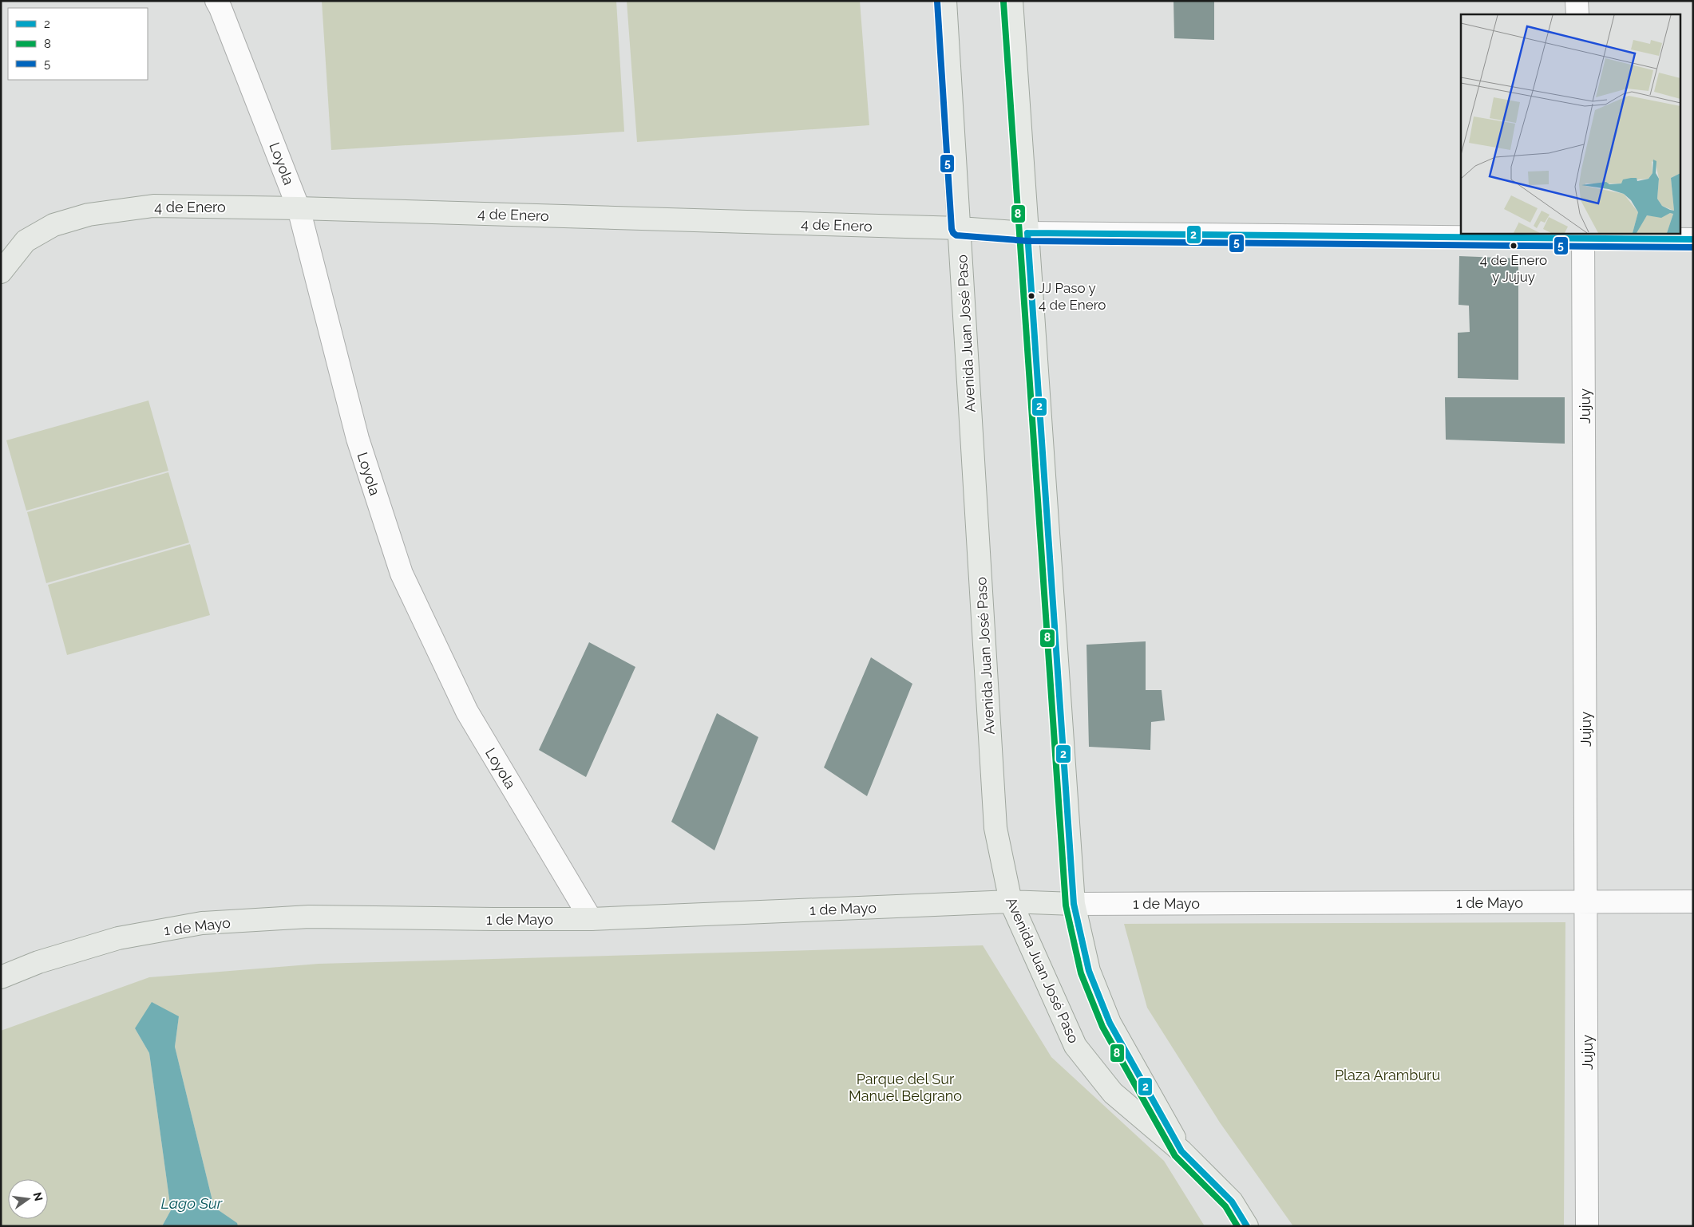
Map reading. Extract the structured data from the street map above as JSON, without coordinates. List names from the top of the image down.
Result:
{
  "streets": {
    "main road": ["4 de Enero", "Avenida Juan José Paso", "1 de Mayo"],
    "street": ["Loyola", "Jujuy"]
  },
  "crossings": [
    ["Loyola", "4 de Enero"],
    ["Loyola", "1 de Mayo"],
    ["4 de Enero", "Avenida Juan José Paso"],
    ["4 de Enero", "Jujuy"],
    ["Avenida Juan José Paso", "1 de Mayo"],
    ["Jujuy", "1 de Mayo"]
  ],
  "water": ["Lago Sur"],
  "parks": ["Plaza Aramburu", "Parque del Sur Manuel Belgrano"],
  "places": ["4 de Enero y Jujuy", "JJ Paso y 4 de Enero"],
  "lines": ["transit line 8", "transit line 5", "transit line 2"],
  "legend": ["2", "8", "5"],
  "north": "right"
}
